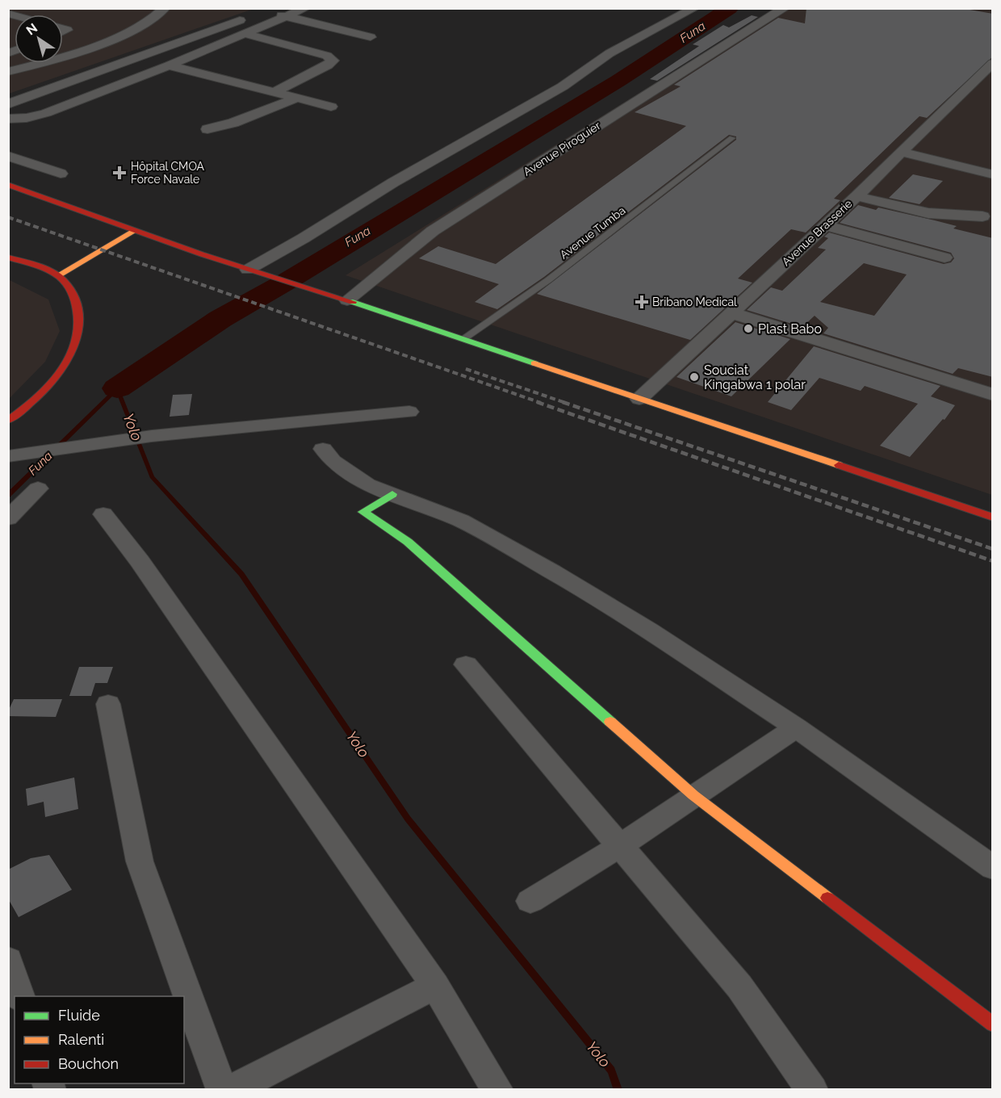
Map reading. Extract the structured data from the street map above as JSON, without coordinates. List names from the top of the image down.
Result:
{
  "streets": {
    "street": ["Avenue Piroguier", "Avenue Brasserie"],
    "lane": ["Avenue Tumba"]
  },
  "water": ["Funa", "Yolo"],
  "places": {
    "health": ["Hôpital CMOA Force Navale", "Bribano Medical"],
    "other": ["Plast Babo", "Souciat Kingabwa 1 polar"]
  },
  "legend": ["Fluide", "Ralenti", "Bouchon"],
  "north": "top left"
}
